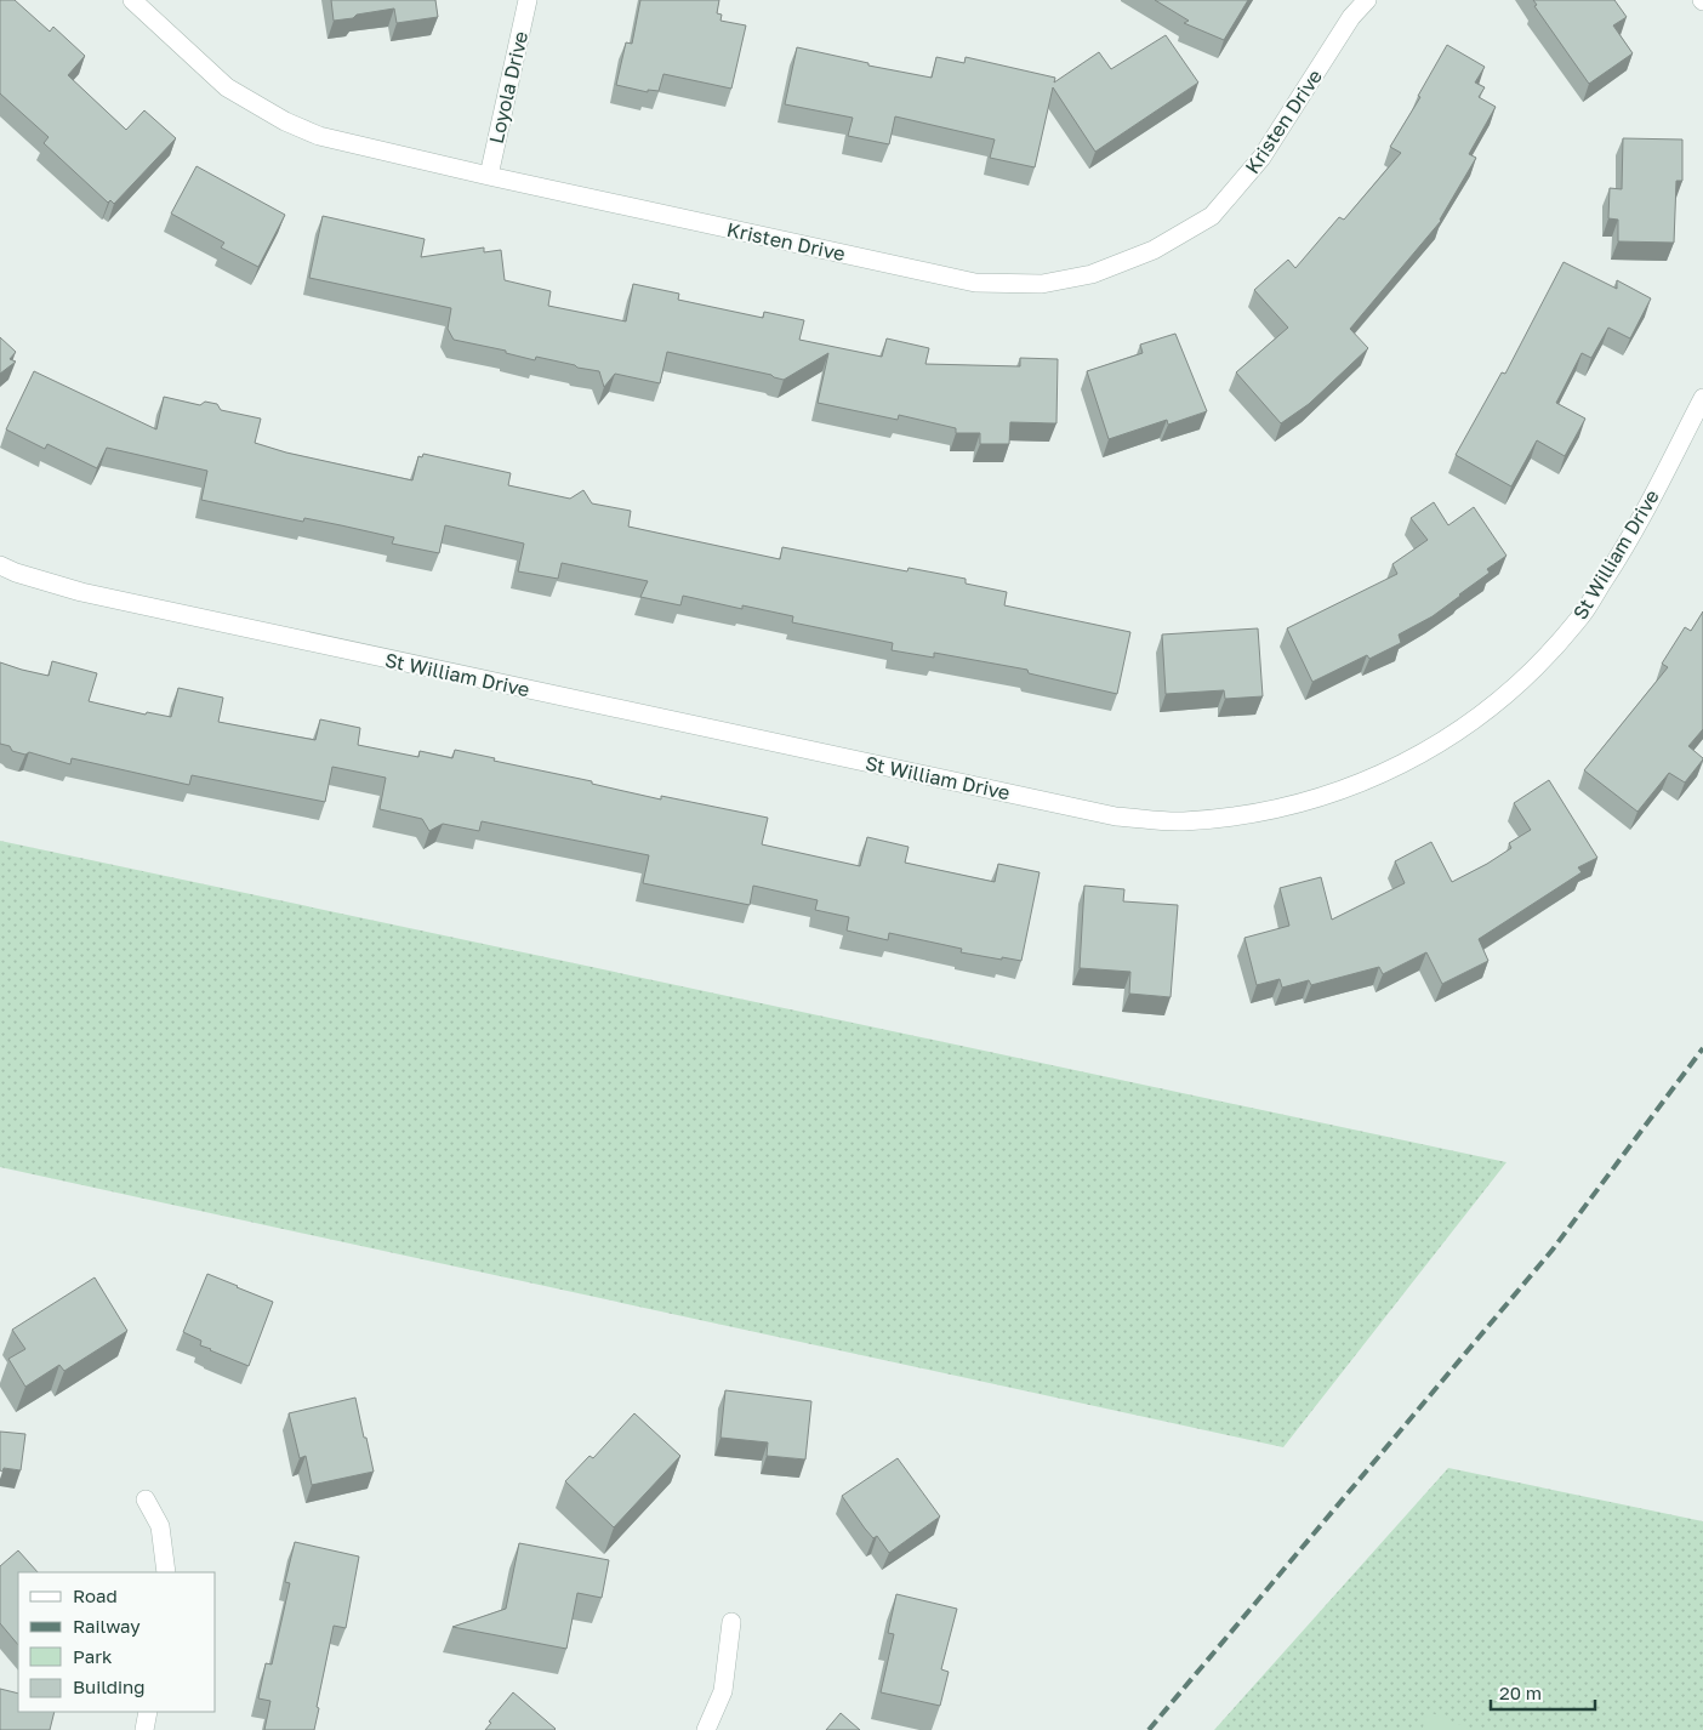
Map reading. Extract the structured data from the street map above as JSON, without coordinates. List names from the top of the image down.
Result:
{
  "streets": {
    "street": ["Loyola Drive", "Kristen Drive", "St William Drive"]
  },
  "crossings": [
    ["Loyola Drive", "Kristen Drive"]
  ],
  "legend": [
    "Road",
    "Railway",
    "Park",
    "Building"
  ],
  "scale_bar": "20 m"
}
